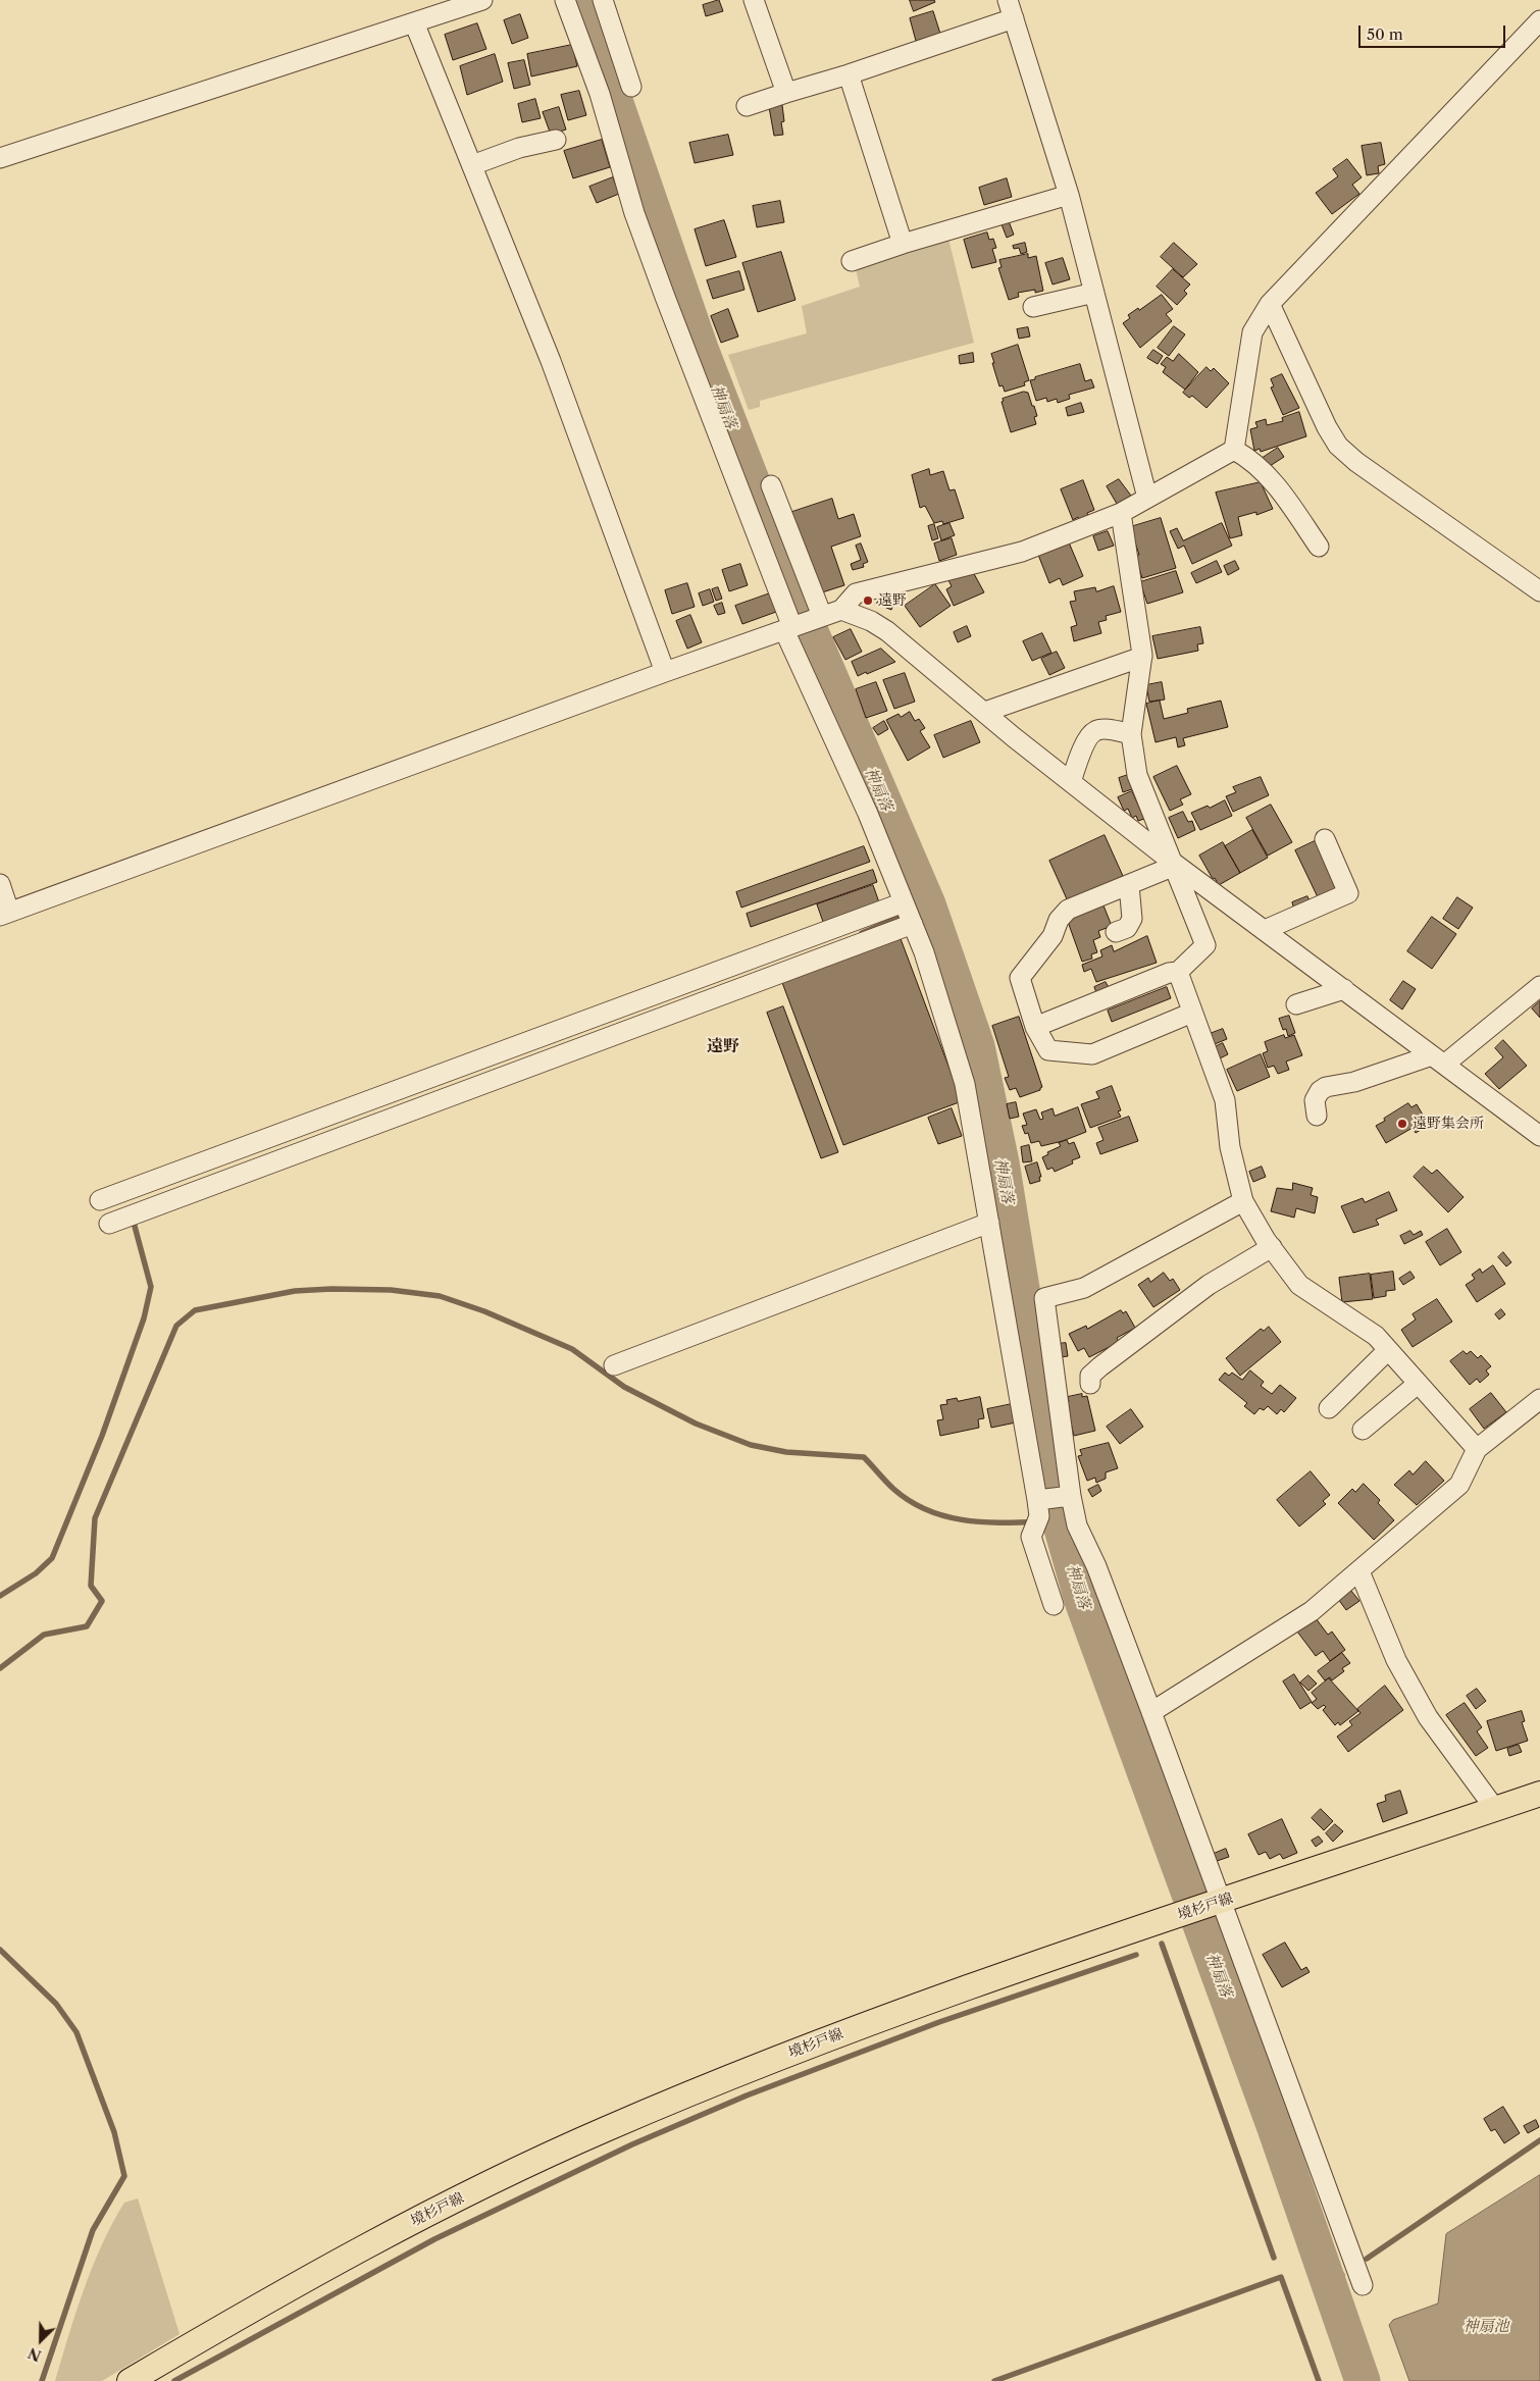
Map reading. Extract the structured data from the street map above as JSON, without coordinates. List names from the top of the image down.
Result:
{
  "streets": {
    "main road": ["境杉戸線"]
  },
  "districts": ["遠野"],
  "water": ["神扇落", "神扇池"],
  "places": ["遠野", "遠野集会所"],
  "scale_bar": "50 m",
  "north": "bottom left"
}
